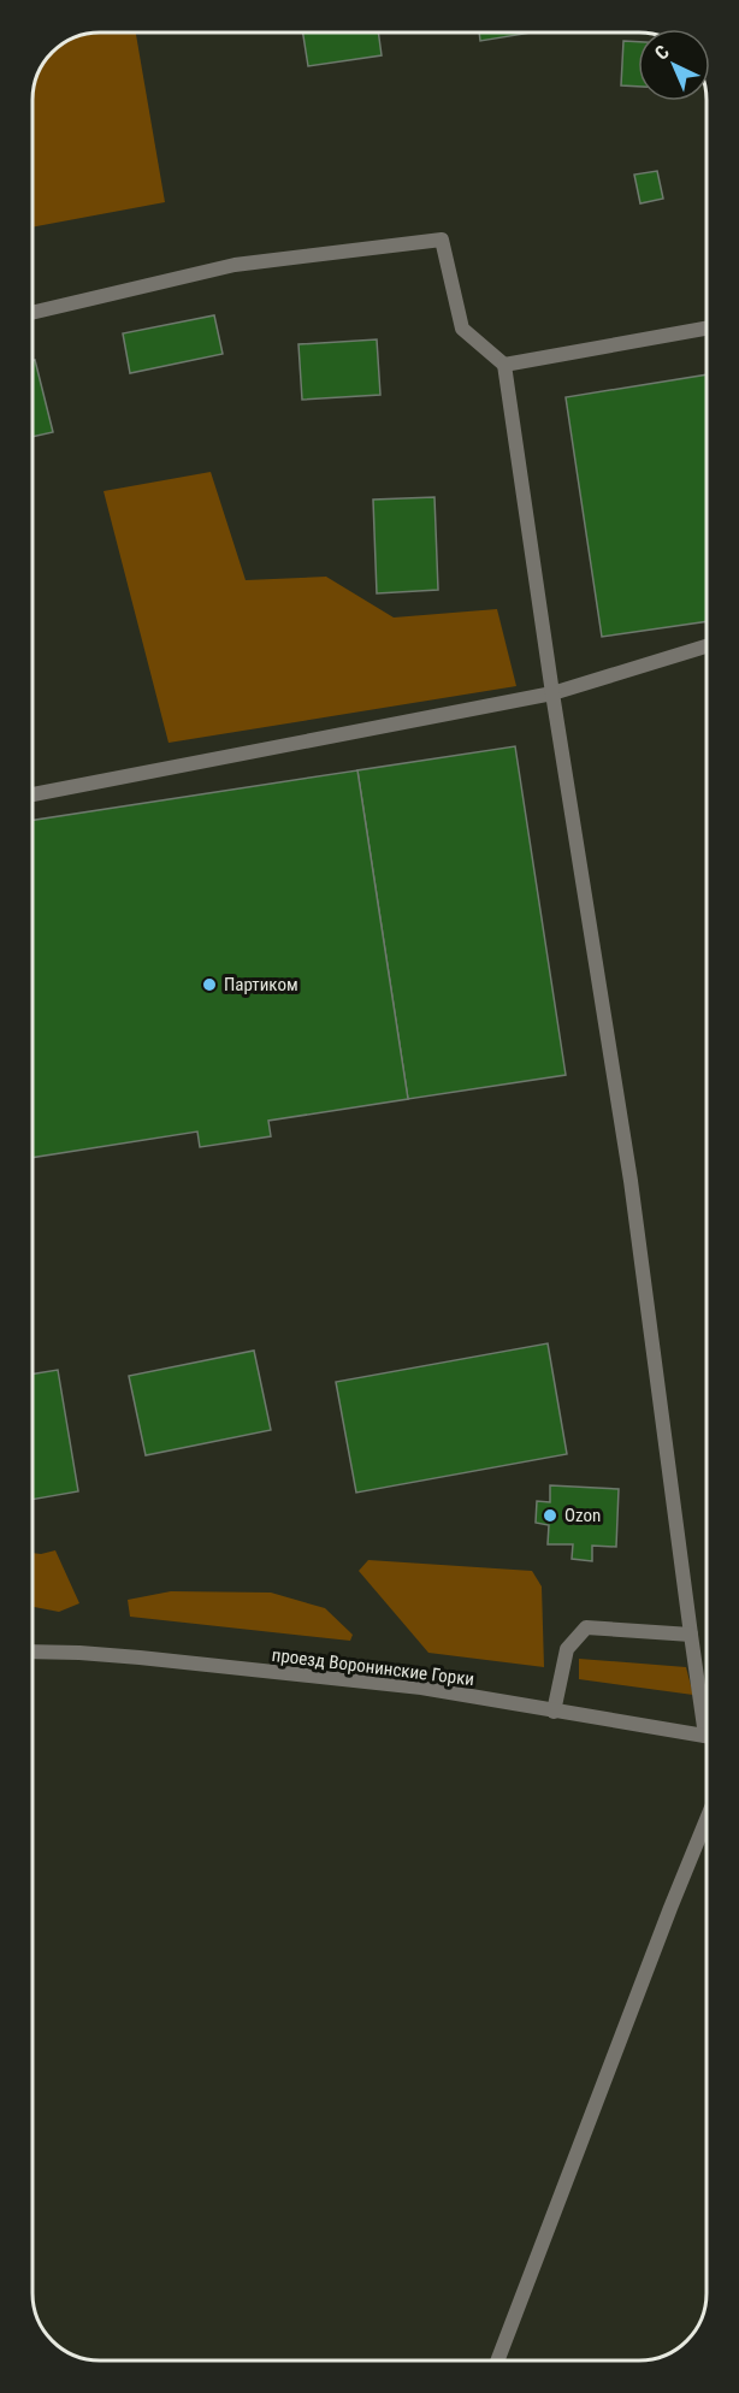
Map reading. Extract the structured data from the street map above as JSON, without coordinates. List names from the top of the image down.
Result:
{
  "streets": {
    "street": ["проезд Воронинские Горки"]
  },
  "places": ["Партиком", "Ozon"],
  "north": "top left"
}
